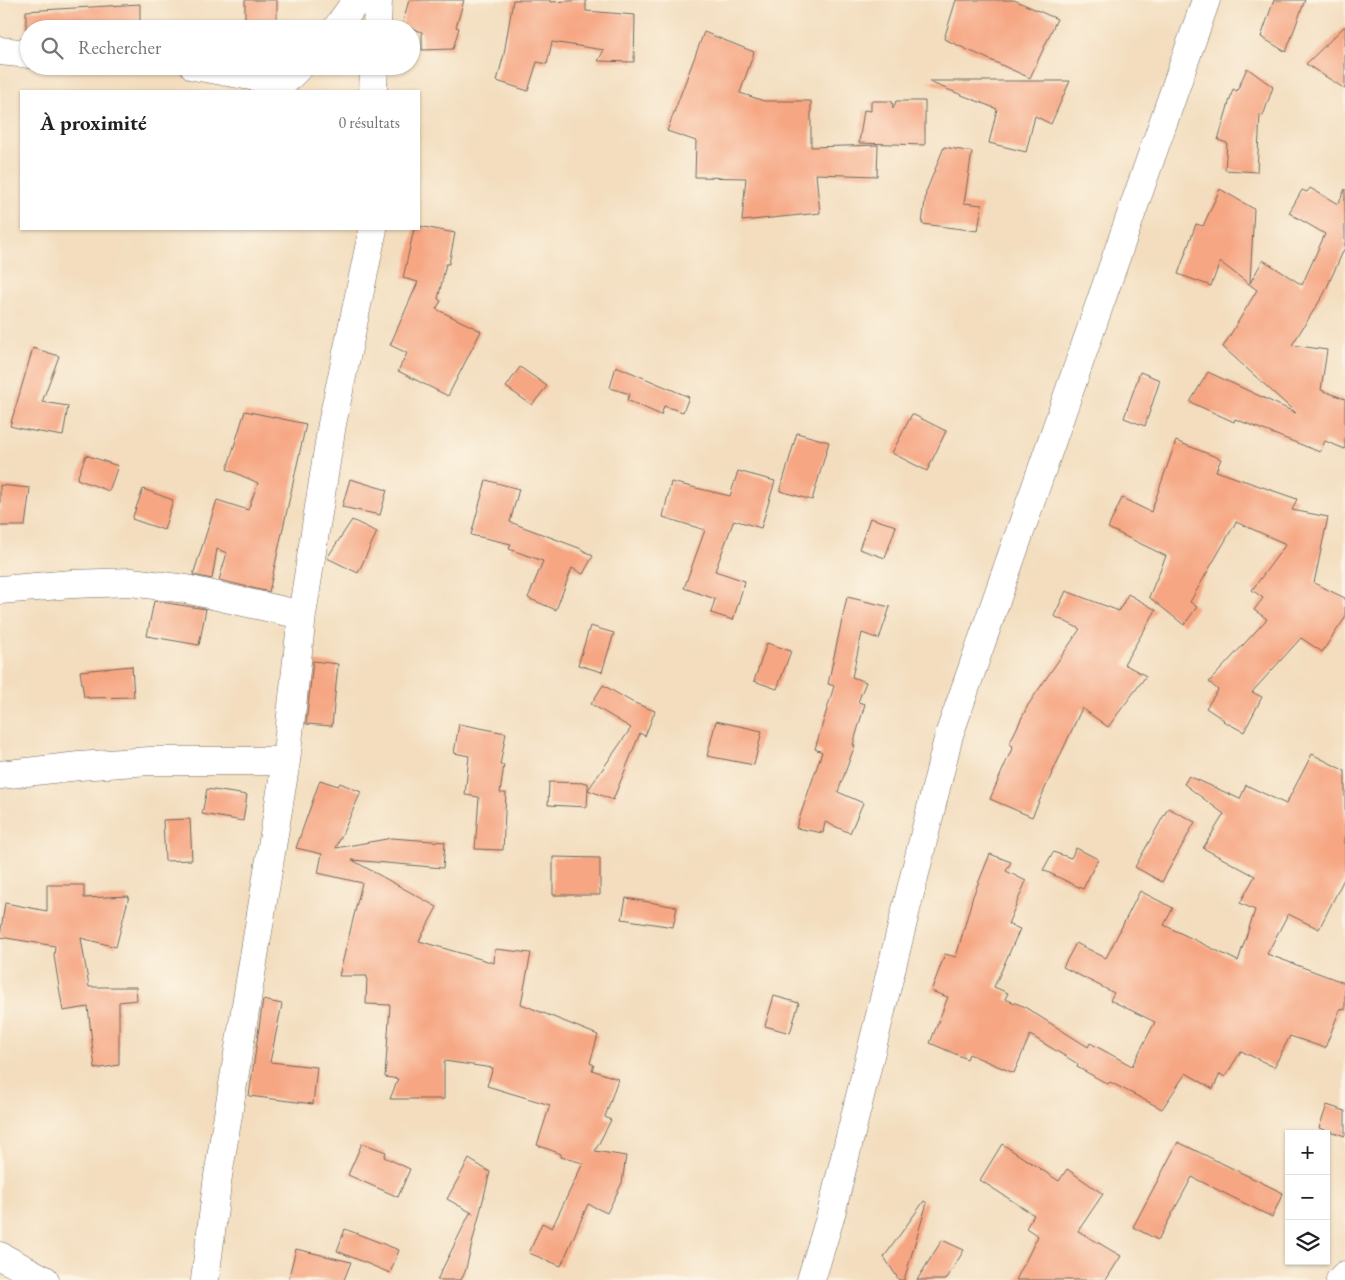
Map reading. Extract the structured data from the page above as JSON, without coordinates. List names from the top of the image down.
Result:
{
  "page": {
    "search": "Rechercher",
    "heading": ["À proximité", "0 résultats"],
    "map_buttons": ["+", "−"]
  }
}
